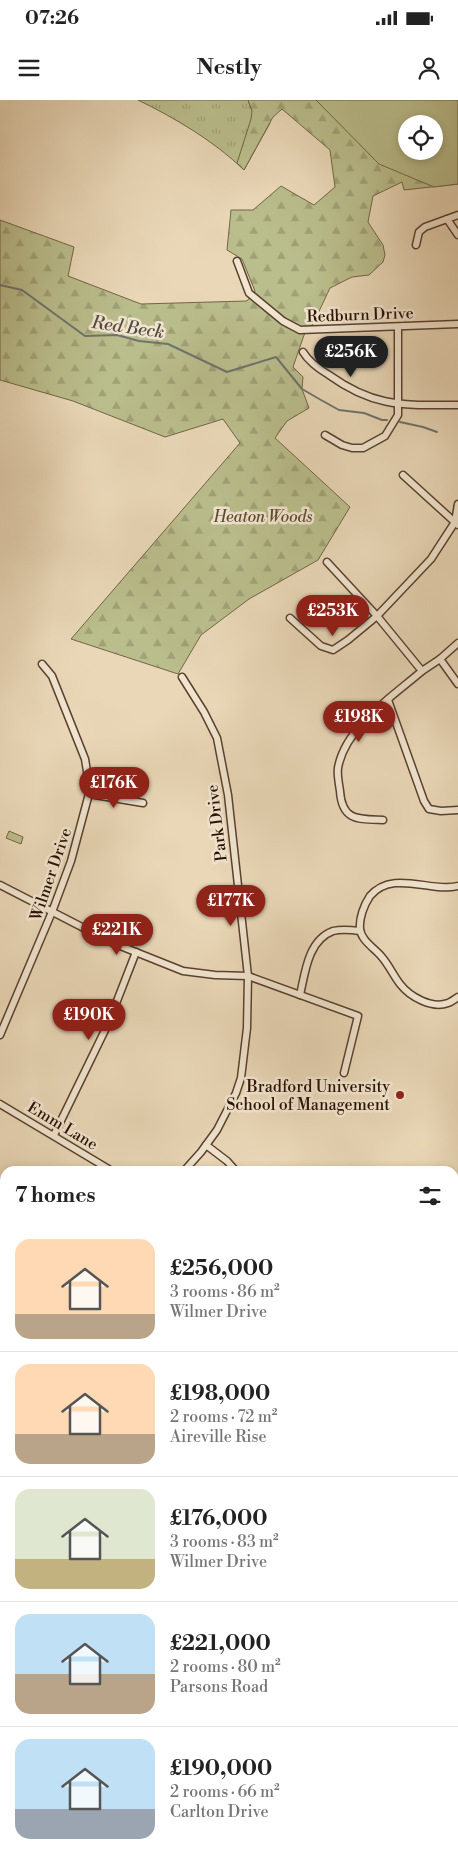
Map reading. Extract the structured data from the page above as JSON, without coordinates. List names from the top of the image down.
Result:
{
  "streets": {
    "street": [
      "Redburn Drive",
      "Park Drive",
      "Wilmer Drive",
      "Emm Lane"
    ]
  },
  "water": ["Red Beck"],
  "parks": ["Heaton Woods"],
  "places": ["Bradford University School of Management"],
  "page": {
    "status": "07:26",
    "header": "Nestly",
    "price": [
      "£256K",
      "£253K",
      "£198K",
      "£176K",
      "£177K",
      "£221K",
      "£190K"
    ],
    "heading": "7 homes",
    "list": [
      {
        "name": "£256,000",
        "note": "3 rooms · 86 m² · Wilmer Drive"
      },
      {
        "name": "£198,000",
        "note": "2 rooms · 72 m² · Aireville Rise"
      },
      {
        "name": "£176,000",
        "note": "3 rooms · 83 m² · Wilmer Drive"
      },
      {
        "name": "£221,000",
        "note": "2 rooms · 80 m² · Parsons Road"
      },
      {
        "name": "£190,000",
        "note": "2 rooms · 66 m² · Carlton Drive"
      }
    ]
  }
}
